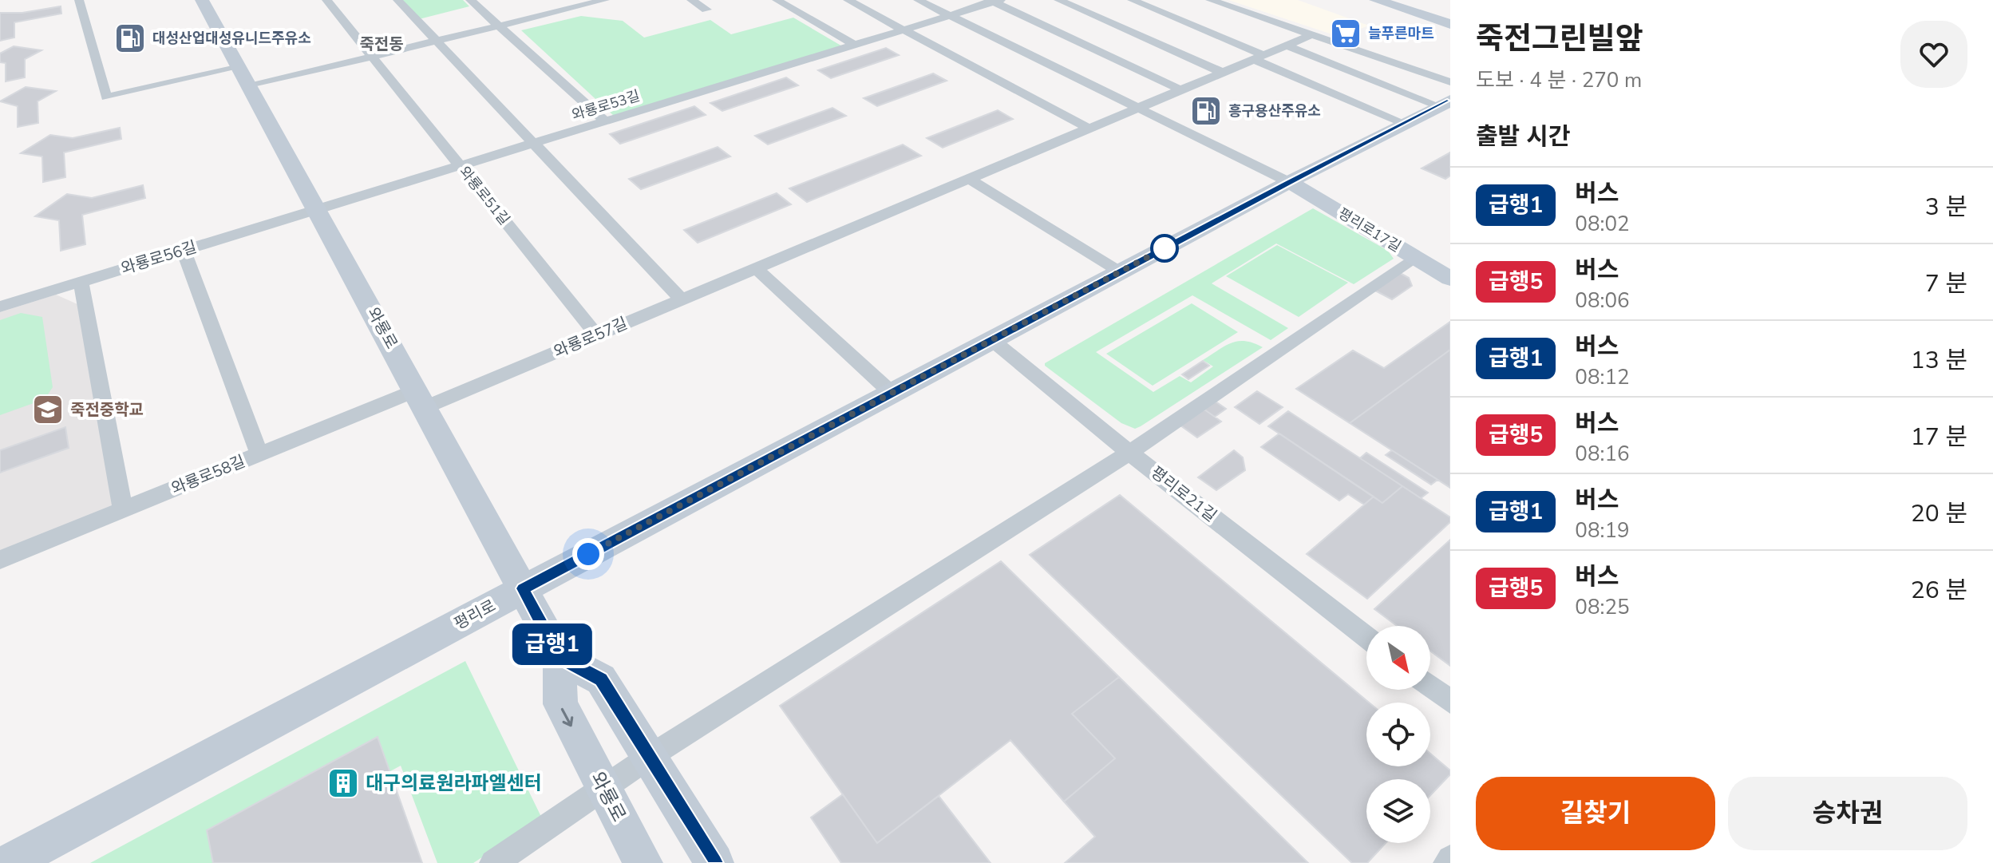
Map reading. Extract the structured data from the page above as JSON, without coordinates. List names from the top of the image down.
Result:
{
  "streets": {
    "main road": ["평리로17길", "와룡로", "평리로"],
    "street": [
      "와룡로53길",
      "와룡로51길",
      "와룡로56길",
      "와룡로57길",
      "와룡로58길",
      "평리로21길"
    ]
  },
  "crossings": [
    ["와룡로53길", "와룡로51길"],
    ["와룡로53길", "와룡로56길"],
    ["와룡로53길", "와룡로"],
    ["와룡로53길", "와룡로57길"],
    ["와룡로51길", "와룡로57길"],
    ["평리로17길", "평리로"],
    ["와룡로56길", "와룡로"],
    ["와룡로", "와룡로57길"],
    ["와룡로", "와룡로58길"],
    ["와룡로", "평리로"],
    ["와룡로57길", "와룡로58길"],
    ["평리로21길", "평리로"]
  ],
  "districts": ["죽전동"],
  "places": {
    "supermarket": ["늘푸른마트"],
    "fuel station": ["대성산업대성유니드주유소", "흥구용산주유소"],
    "school or university": ["죽전중학교"],
    "building": ["대구의료원라파엘센터"]
  },
  "lines": ["bus line 급행1"],
  "north": "bottom right",
  "page": {
    "on_map": "급행1",
    "heading": [
      ["죽전그린빌앞", "도보 · 4 분 · 270 m"],
      "출발 시간"
    ],
    "list": [
      {
        "mark": "급행1",
        "name": "버스",
        "note": "08:02",
        "value": "3 분"
      },
      {
        "mark": "급행5",
        "name": "버스",
        "note": "08:06",
        "value": "7 분"
      },
      {
        "mark": "급행1",
        "name": "버스",
        "note": "08:12",
        "value": "13 분"
      },
      {
        "mark": "급행5",
        "name": "버스",
        "note": "08:16",
        "value": "17 분"
      },
      {
        "mark": "급행1",
        "name": "버스",
        "note": "08:19",
        "value": "20 분"
      },
      {
        "mark": "급행5",
        "name": "버스",
        "note": "08:25",
        "value": "26 분"
      }
    ],
    "buttons": ["길찾기", "승차권"]
  }
}
